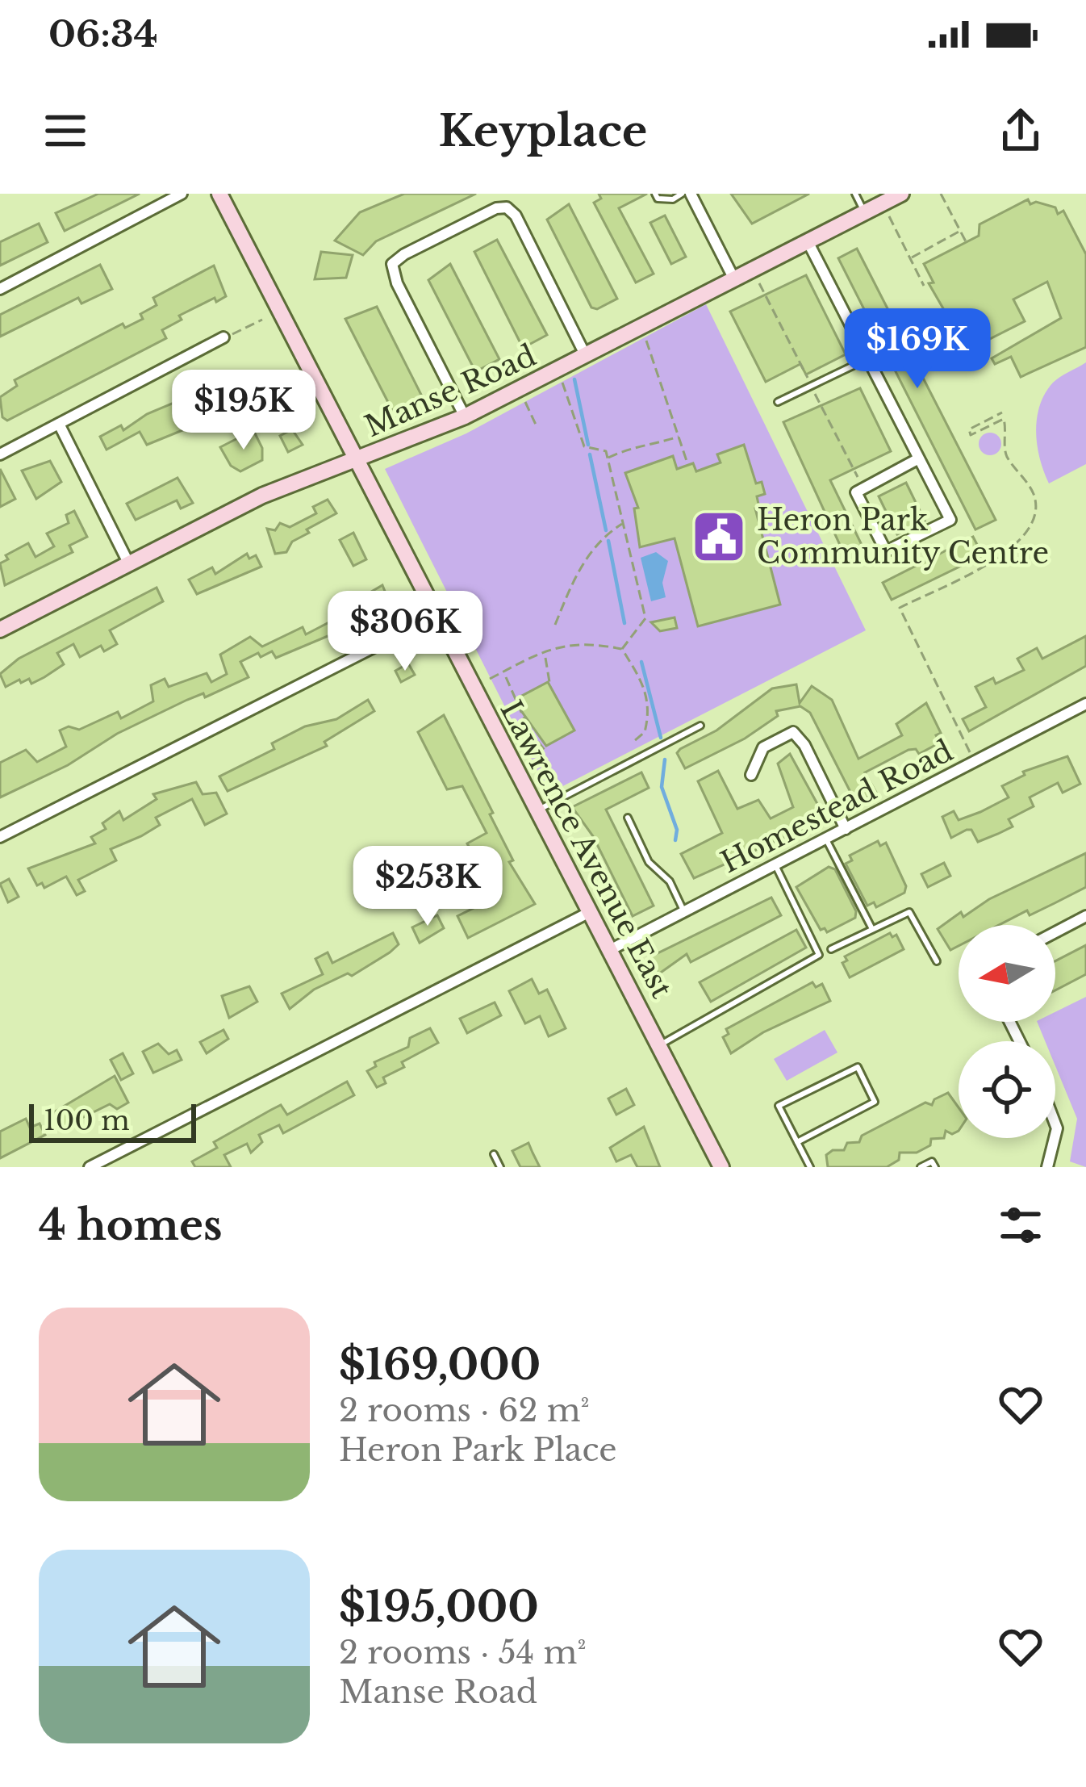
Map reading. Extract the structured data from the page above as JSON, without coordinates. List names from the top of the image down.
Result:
{
  "streets": {
    "main road": ["Manse Road", "Lawrence Avenue East"],
    "street": ["Homestead Road"]
  },
  "crossings": [
    ["Manse Road", "Lawrence Avenue East"],
    ["Homestead Road", "Lawrence Avenue East"]
  ],
  "places": {
    "public building": ["Heron Park Community Centre"]
  },
  "scale_bar": "100 m",
  "north": "left",
  "page": {
    "status": "06:34",
    "header": "Keyplace",
    "price": [
      "$169K",
      "$195K",
      "$306K",
      "$253K"
    ],
    "scale": "100 m",
    "heading": "4 homes",
    "list": [
      {
        "name": "$169,000",
        "note": "2 rooms · 62 m² · Heron Park Place"
      },
      {
        "name": "$195,000",
        "note": "2 rooms · 54 m² · Manse Road"
      }
    ]
  }
}
